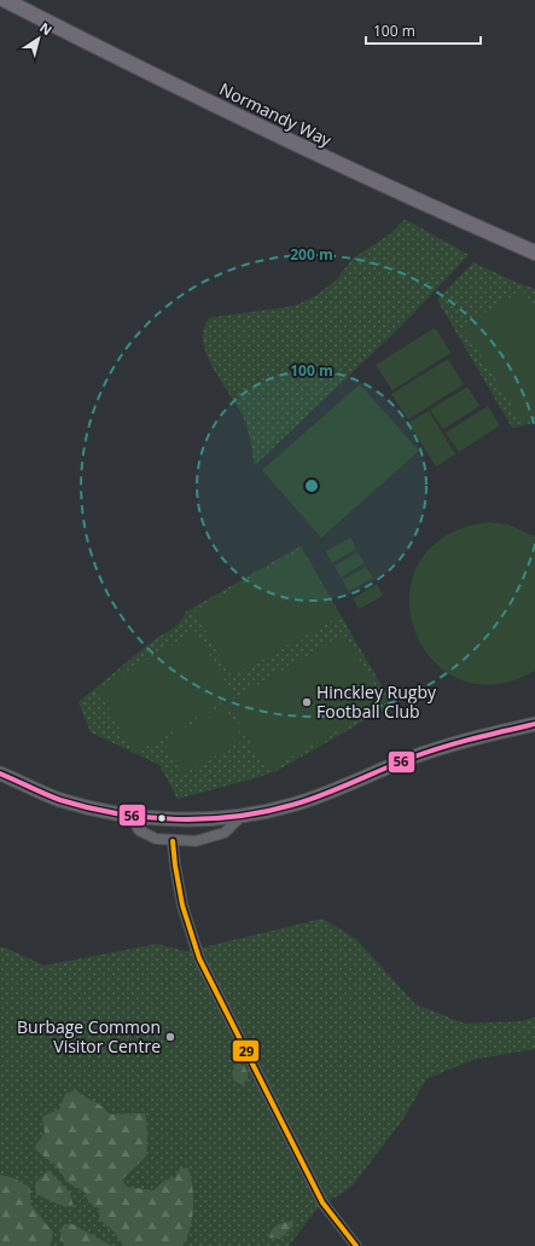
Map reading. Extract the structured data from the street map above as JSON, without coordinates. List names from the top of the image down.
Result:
{
  "streets": {
    "main road": ["Normandy Way"]
  },
  "places": ["Hinckley Rugby Football Club", "Burbage Common Visitor Centre"],
  "lines": ["transit line 56", "transit line 29"],
  "scale_bar": "100 m",
  "north": "top right",
  "rings": ["200 m", "100 m"]
}
